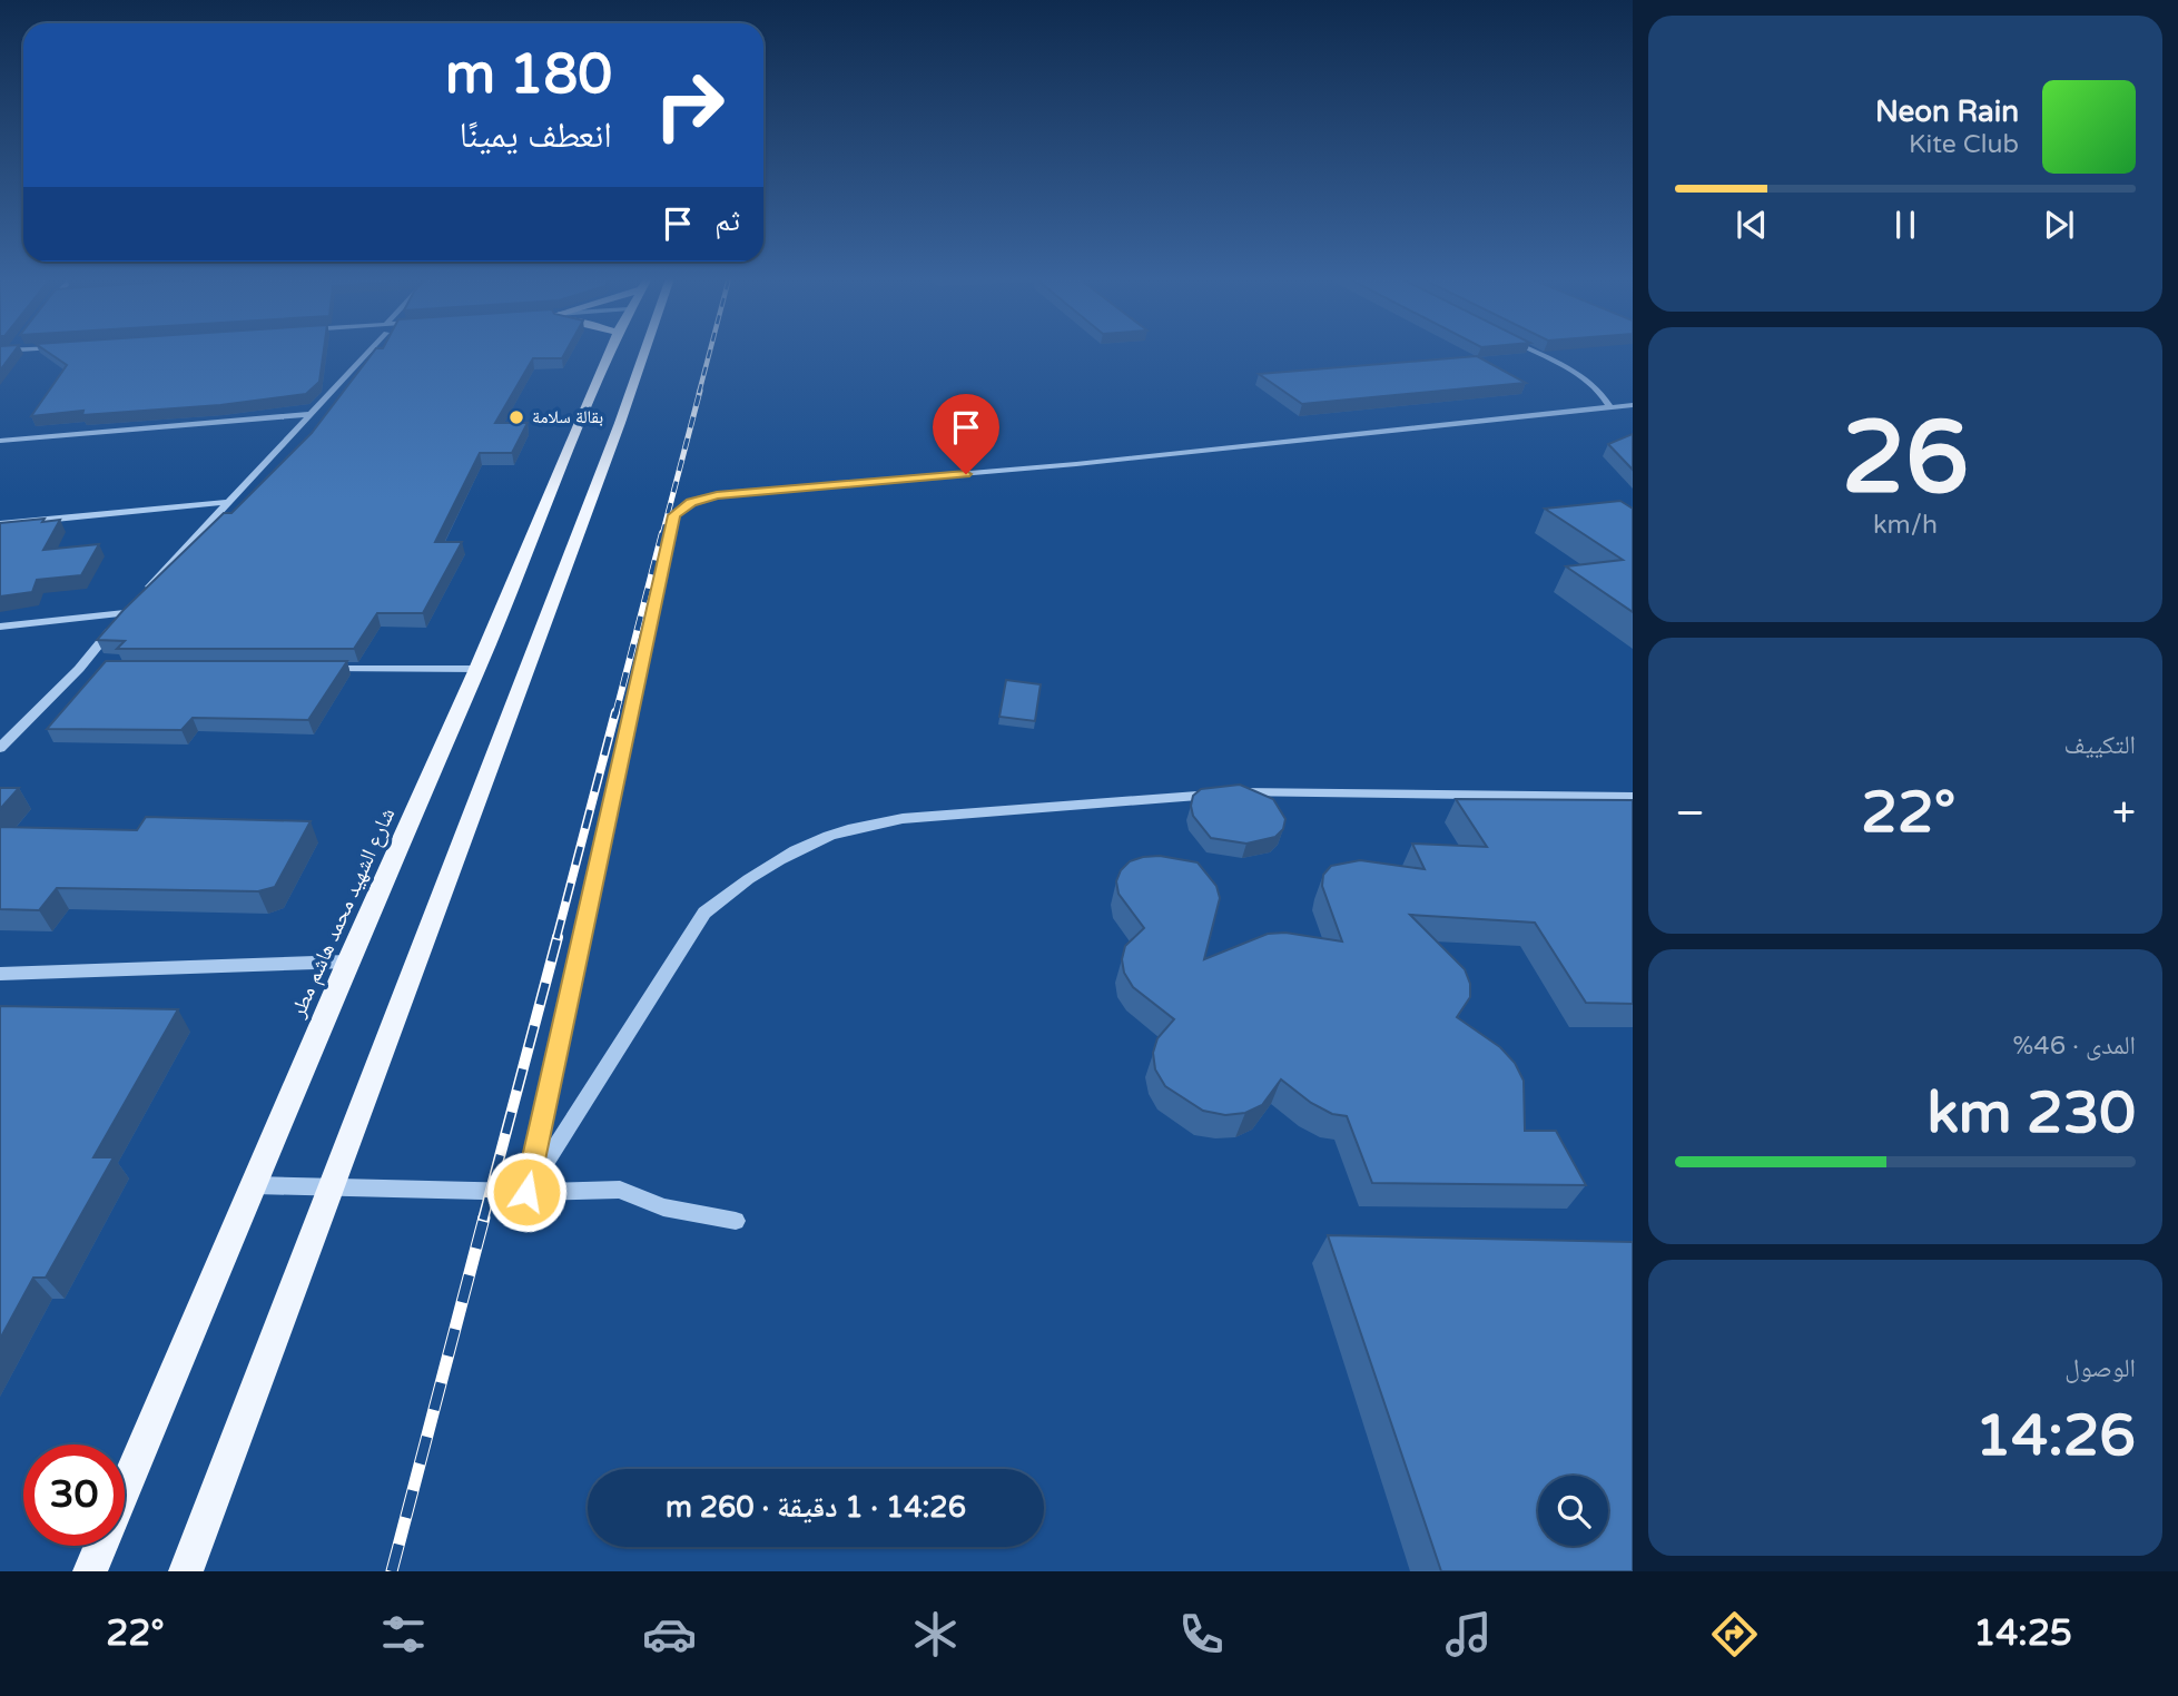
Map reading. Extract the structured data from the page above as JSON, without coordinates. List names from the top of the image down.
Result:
{
  "streets": {
    "main road": ["شارع الشهيد محمد هاشم مطر"]
  },
  "places": ["بقالة سلامة"],
  "page": {
    "turn": ["180 m", "انعطف يمينًا"],
    "song": ["Neon Rain", "Kite Club"],
    "then": "ثم",
    "tile": [
      ["26", "km/h"],
      "التكييف",
      ["المدى · 46%", "230 km"],
      ["الوصول", "14:26"]
    ],
    "heat": ["−", "22°", "+"],
    "limit": "30",
    "trip": "14:26 · 1 دقيقة · 260 m",
    "tabs": ["14:25", "22°"]
  }
}
